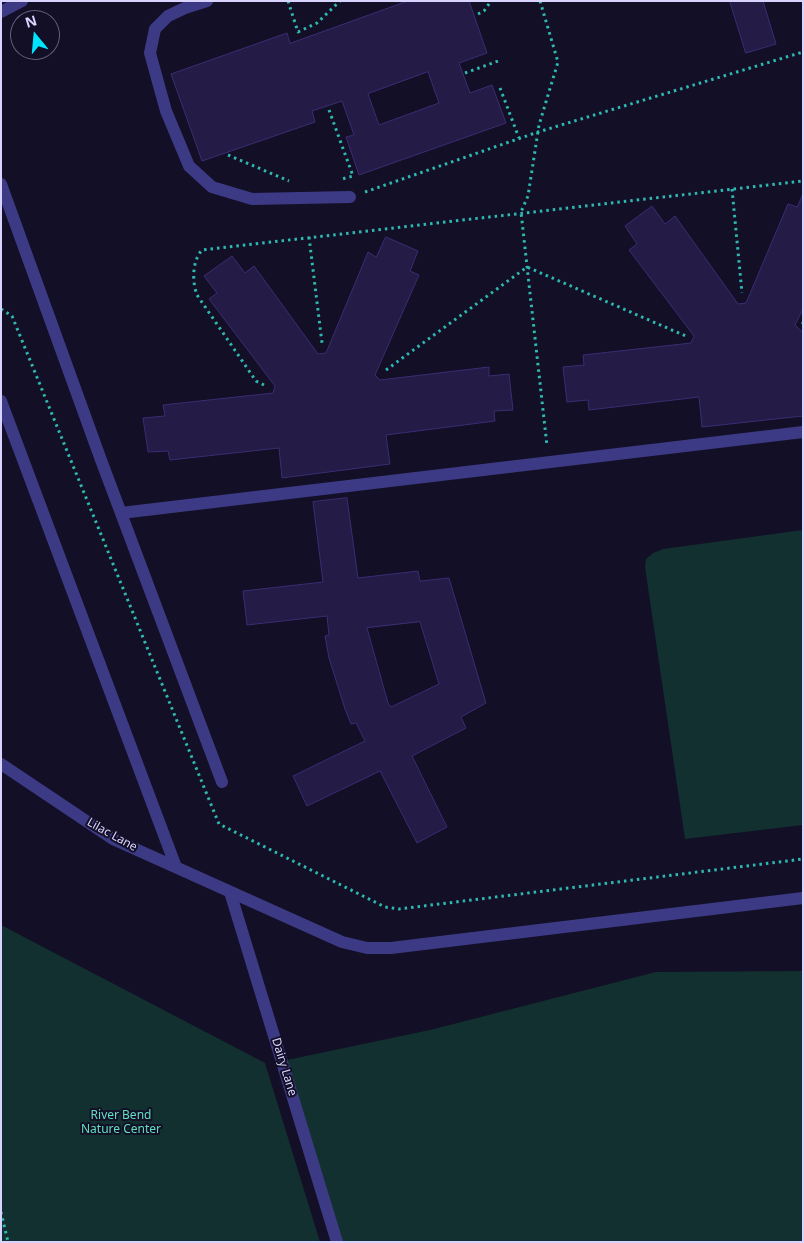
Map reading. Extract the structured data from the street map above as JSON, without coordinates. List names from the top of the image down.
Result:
{
  "streets": {
    "street": ["Lilac Lane", "Dairy Lane"]
  },
  "crossings": [
    ["Lilac Lane", "Dairy Lane"]
  ],
  "parks": ["River Bend Nature Center"],
  "north": "top"
}
